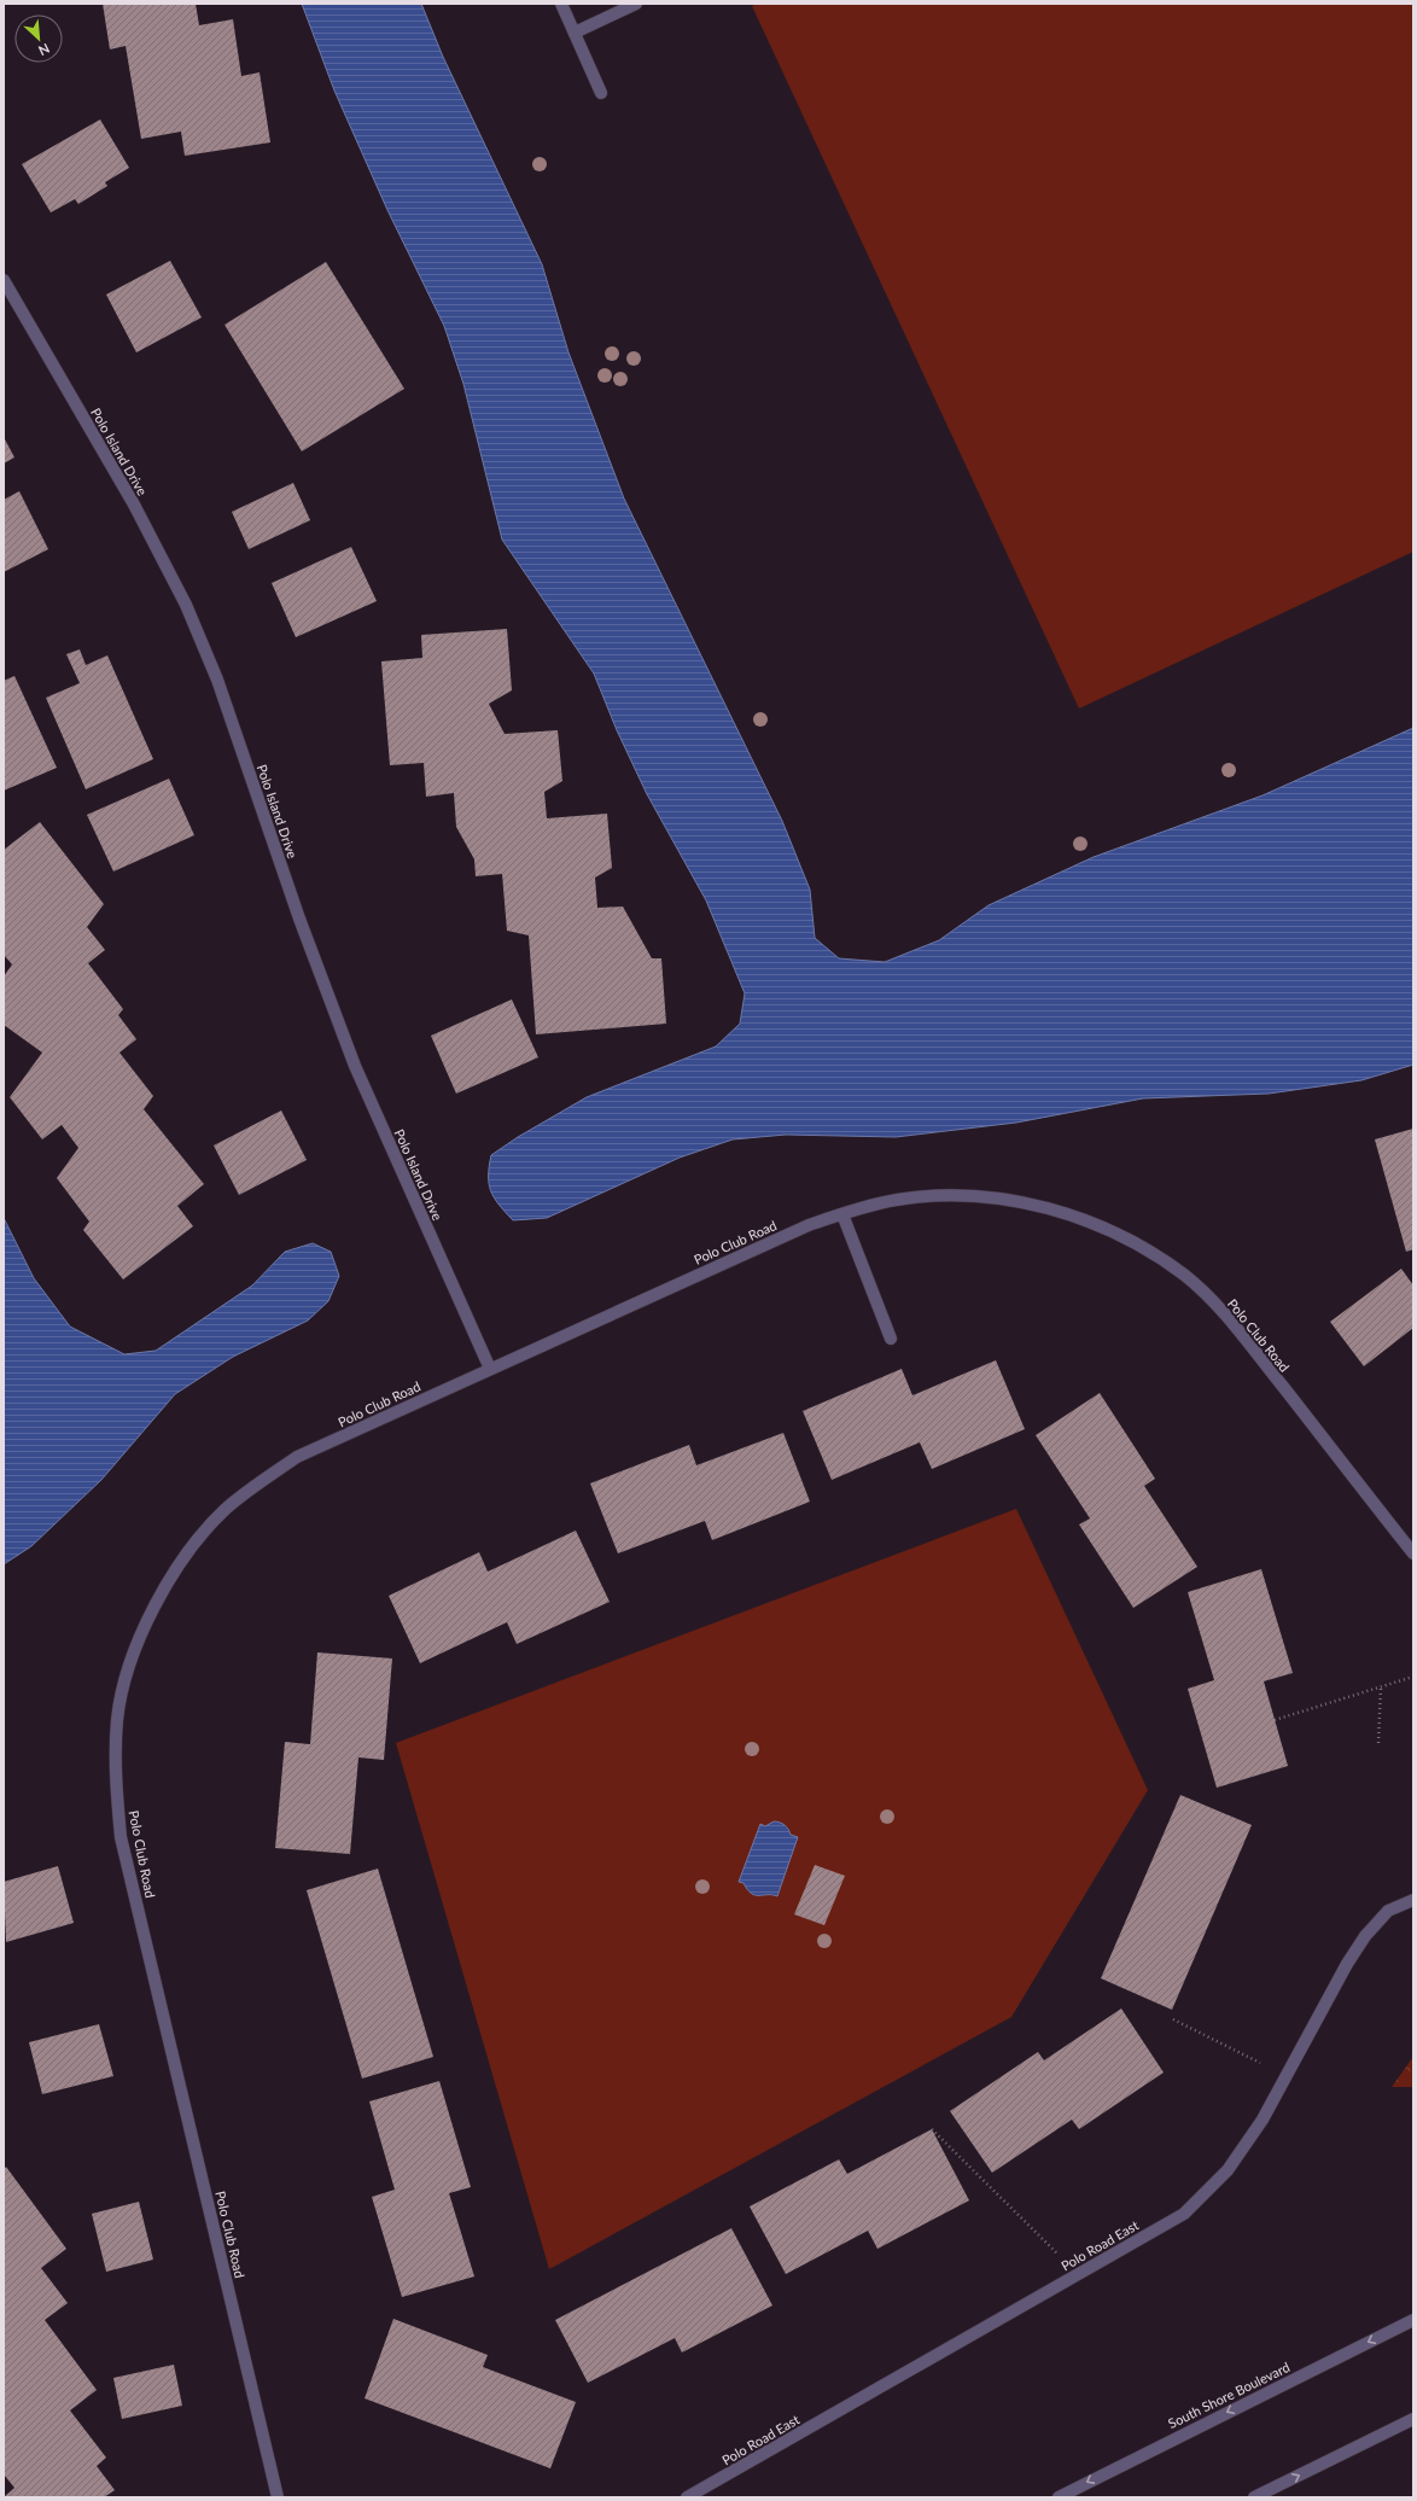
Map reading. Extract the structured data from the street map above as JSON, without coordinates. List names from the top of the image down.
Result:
{
  "streets": {
    "street": [
      "Polo Island Drive",
      "Polo Club Road",
      "Polo Road East",
      "South Shore Boulevard"
    ]
  },
  "crossings": [
    ["Polo Island Drive", "Polo Club Road"]
  ],
  "north": "bottom right"
}
